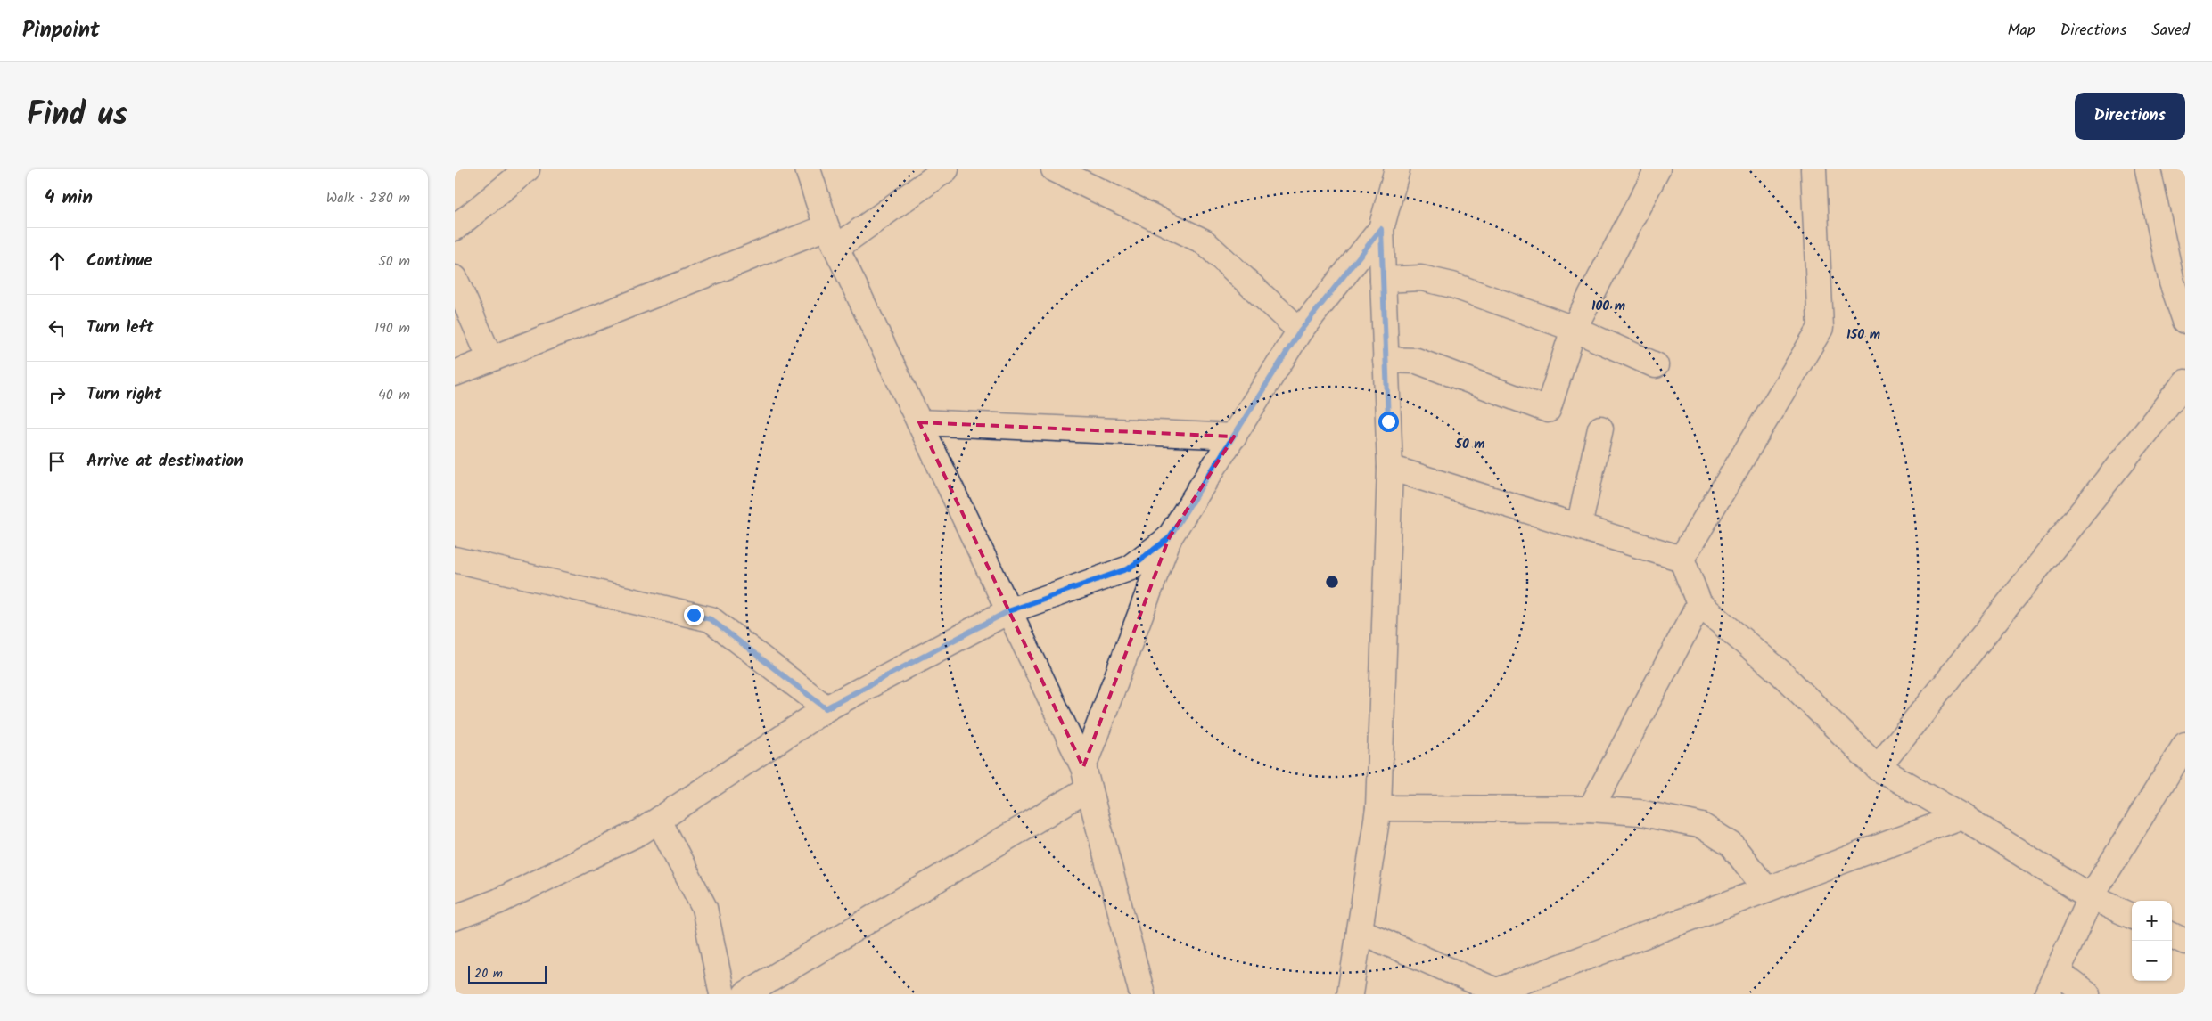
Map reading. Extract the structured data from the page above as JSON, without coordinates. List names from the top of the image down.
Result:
{
  "scale_bar": "20 m",
  "page": {
    "header": "Pinpoint",
    "nav": ["Map", "Directions", "Saved"],
    "title": "Find us",
    "buttons": "Directions",
    "heading": ["4 min", "Walk · 280 m"],
    "list": [
      ["Continue", "50 m"],
      ["Turn left", "190 m"],
      ["Turn right", "40 m"],
      "Arrive at destination"
    ],
    "map_buttons": ["+", "−"],
    "scale": "20 m"
  },
  "rings": ["100 m", "150 m", "50 m"]
}
